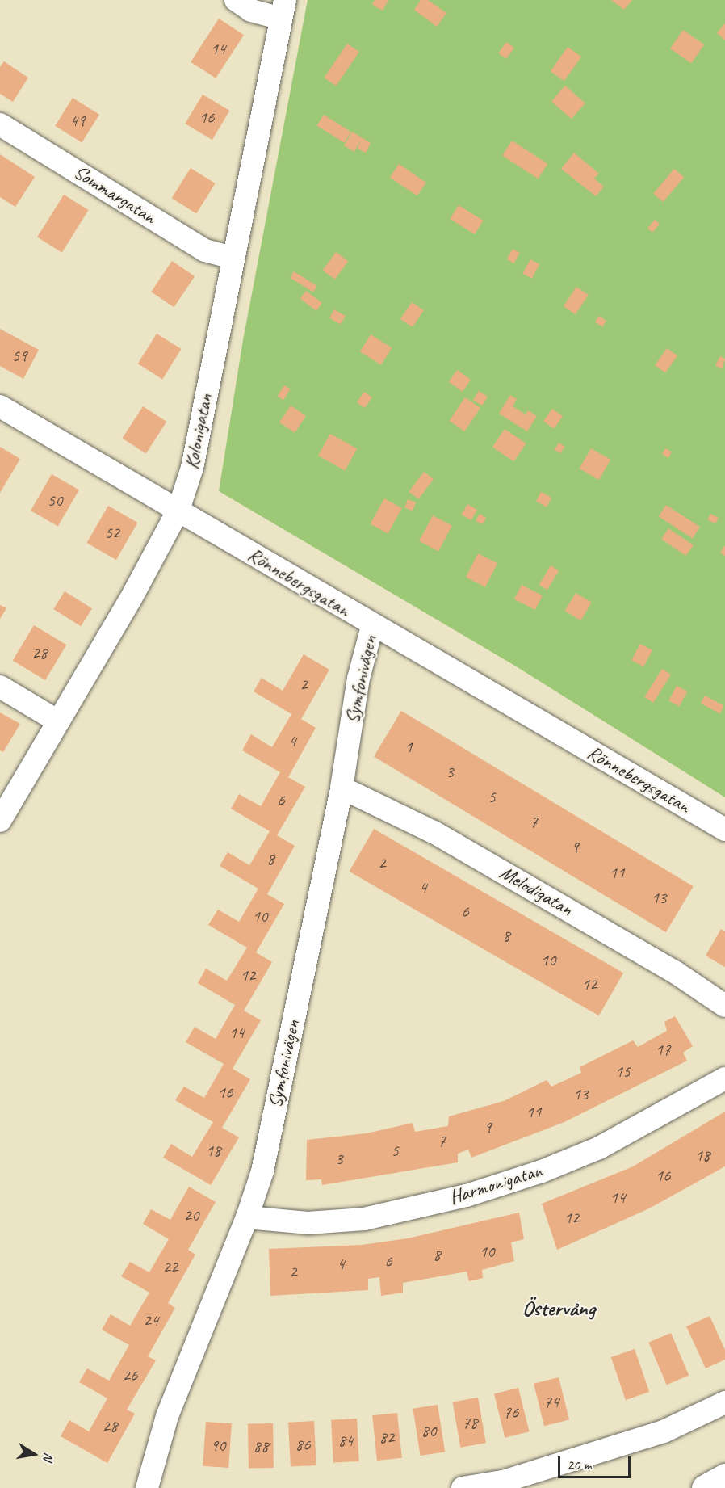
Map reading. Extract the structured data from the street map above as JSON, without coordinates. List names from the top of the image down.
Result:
{
  "streets": {
    "street": [
      "Sommargatan",
      "Kolonigatan",
      "Rönnebergsgatan",
      "Symfonivägen",
      "Melodigatan",
      "Harmonigatan"
    ]
  },
  "crossings": [
    ["Sommargatan", "Kolonigatan"],
    ["Kolonigatan", "Rönnebergsgatan"],
    ["Rönnebergsgatan", "Symfonivägen"],
    ["Symfonivägen", "Melodigatan"],
    ["Symfonivägen", "Harmonigatan"]
  ],
  "districts": ["Östervång"],
  "house_numbers": [
    "14",
    "16",
    "49",
    "59",
    "50",
    "52",
    "28",
    "2",
    "4",
    "1",
    "3",
    "5",
    "6",
    "7",
    "9",
    "8",
    "2",
    "11",
    "4",
    "13",
    "6",
    "10",
    "8",
    "10",
    "12",
    "12",
    "14",
    "17",
    "15",
    "16",
    "13",
    "11",
    "9",
    "7",
    "18",
    "5",
    "18",
    "3",
    "16",
    "14",
    "20",
    "12",
    "10",
    "8",
    "6",
    "4",
    "22",
    "2",
    "24",
    "26",
    "74",
    "76",
    "78",
    "28",
    "80",
    "82",
    "84",
    "86",
    "90",
    "88"
  ],
  "scale_bar": "20 m",
  "north": "right"
}
